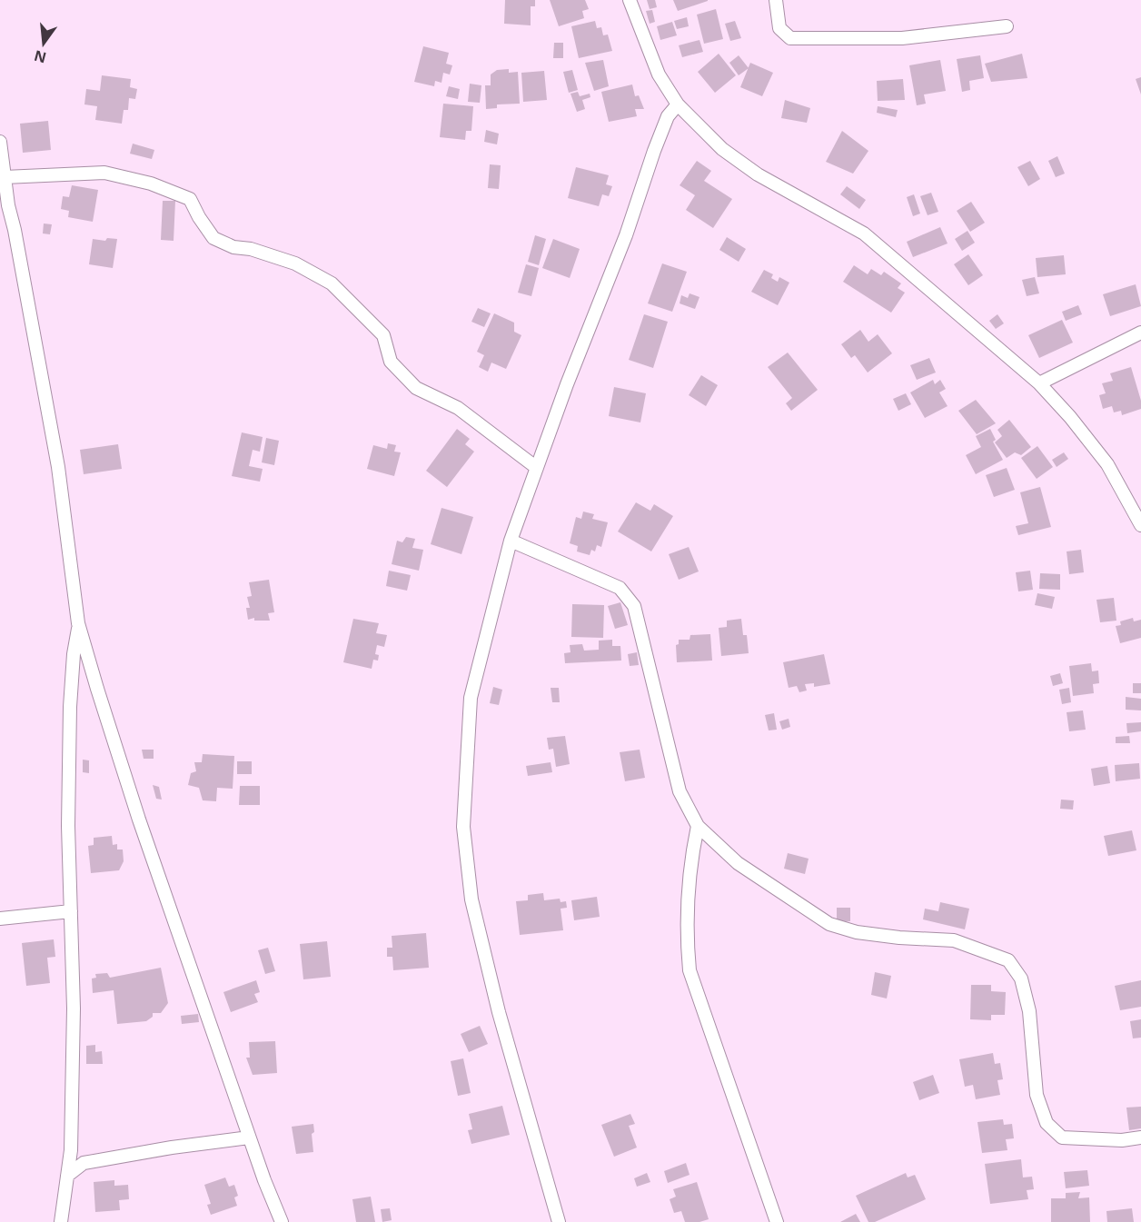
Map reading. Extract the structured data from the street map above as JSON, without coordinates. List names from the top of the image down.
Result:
{
  "north": "bottom"
}
